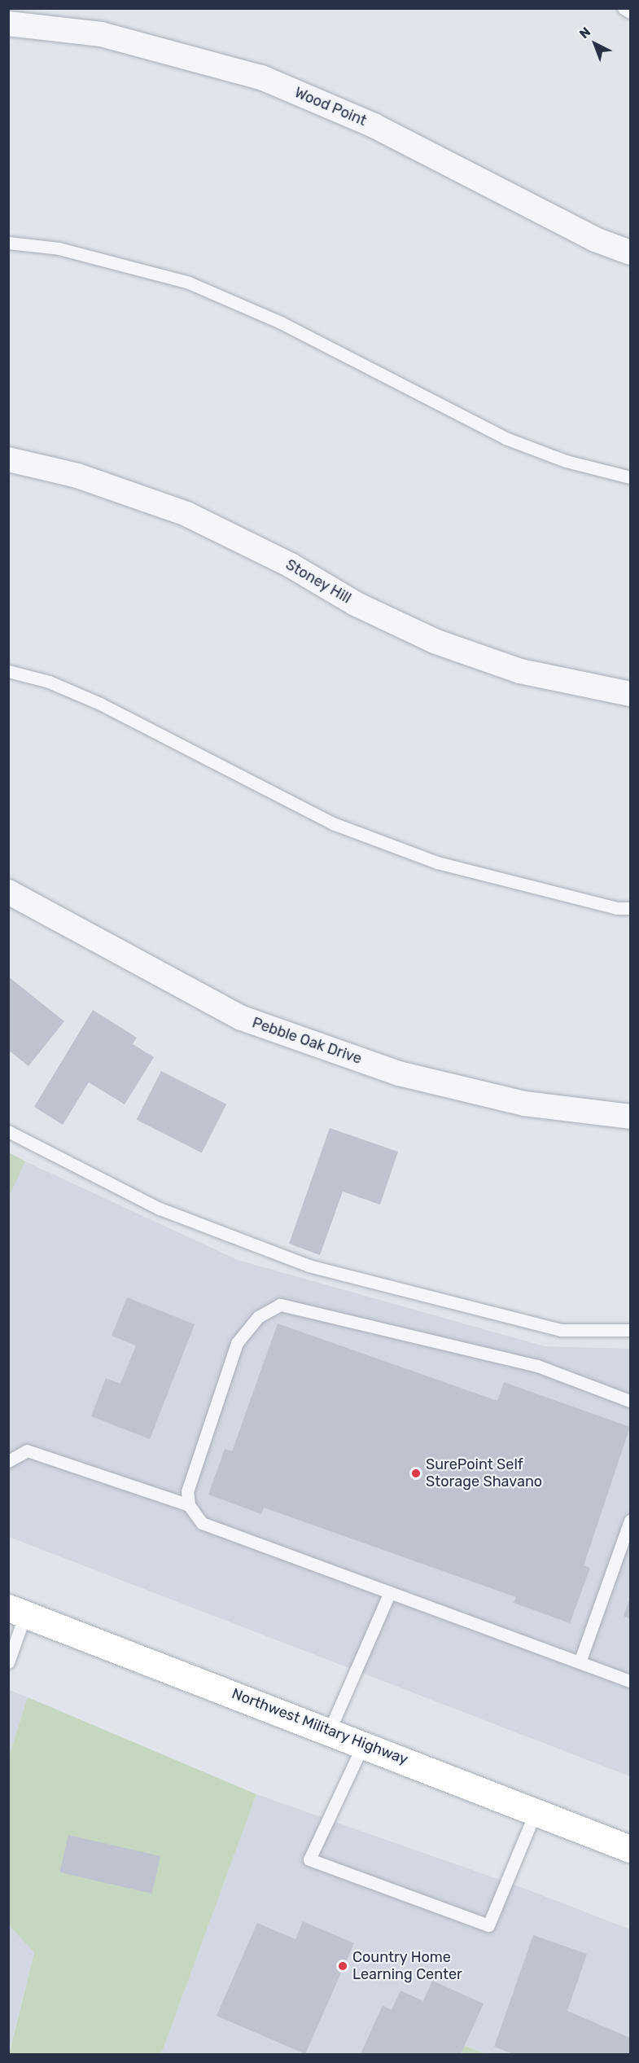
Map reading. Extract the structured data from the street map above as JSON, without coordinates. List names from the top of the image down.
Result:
{
  "streets": {
    "main road": ["Northwest Military Highway"],
    "street": ["Wood Point", "Stoney Hill", "Pebble Oak Drive"]
  },
  "places": ["SurePoint Self Storage Shavano", "Country Home Learning Center"],
  "north": "top left"
}
